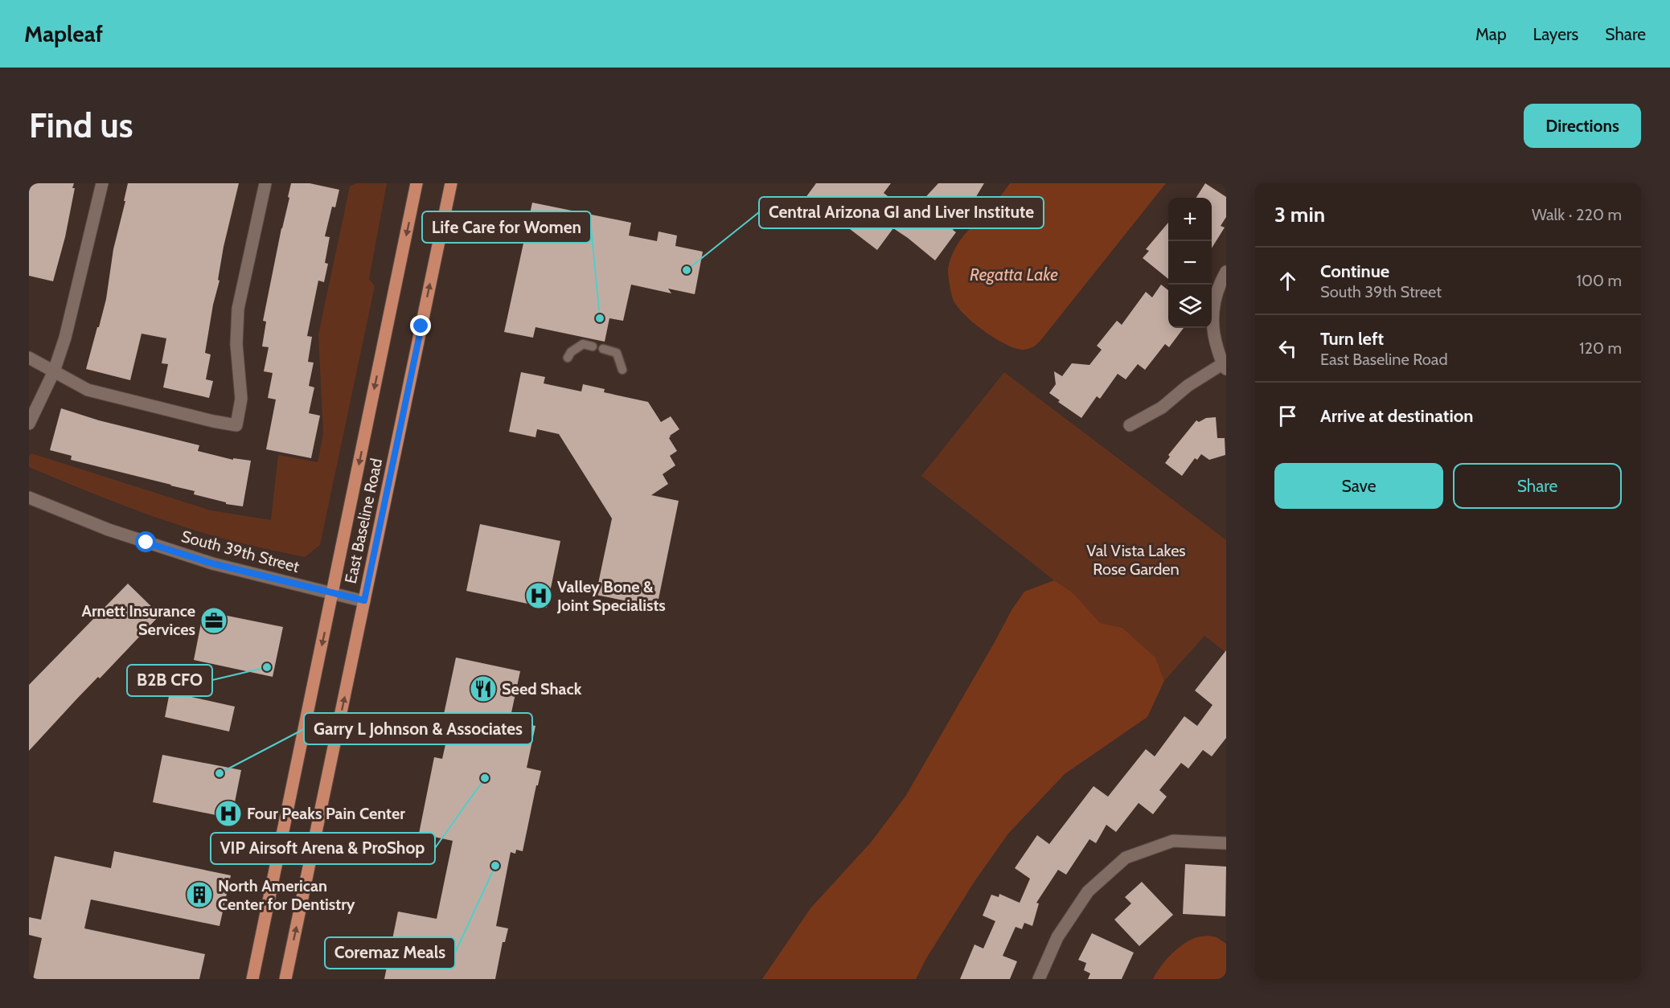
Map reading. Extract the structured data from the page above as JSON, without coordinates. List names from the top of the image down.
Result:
{
  "streets": {
    "main road": ["East Baseline Road"],
    "street": ["South 39th Street"]
  },
  "crossings": [
    ["East Baseline Road", "South 39th Street"]
  ],
  "water": ["Regatta Lake"],
  "parks": ["Val Vista Lakes Rose Garden"],
  "places": {
    "other": [
      "Central Arizona GI and Liver Institute",
      "Life Care for Women",
      "B2B CFO",
      "Garry L Johnson & Associates",
      "VIP Airsoft Arena & ProShop",
      "Coremaz Meals"
    ],
    "hospital": ["Valley Bone & Joint Specialists", "Four Peaks Pain Center"],
    "office": ["Arnett Insurance Services"],
    "restaurant": ["Seed Shack"],
    "building": ["North American Center for Dentistry"]
  },
  "page": {
    "header": "Mapleaf",
    "nav": ["Map", "Layers", "Share"],
    "buttons": [
      "Directions",
      ["Save", "Share"]
    ],
    "title": "Find us",
    "heading": ["3 min", "Walk · 220 m"],
    "map_buttons": ["+", "−"],
    "list": [
      ["Continue", "South 39th Street", "100 m"],
      ["Turn left", "East Baseline Road", "120 m"],
      "Arrive at destination"
    ]
  }
}
